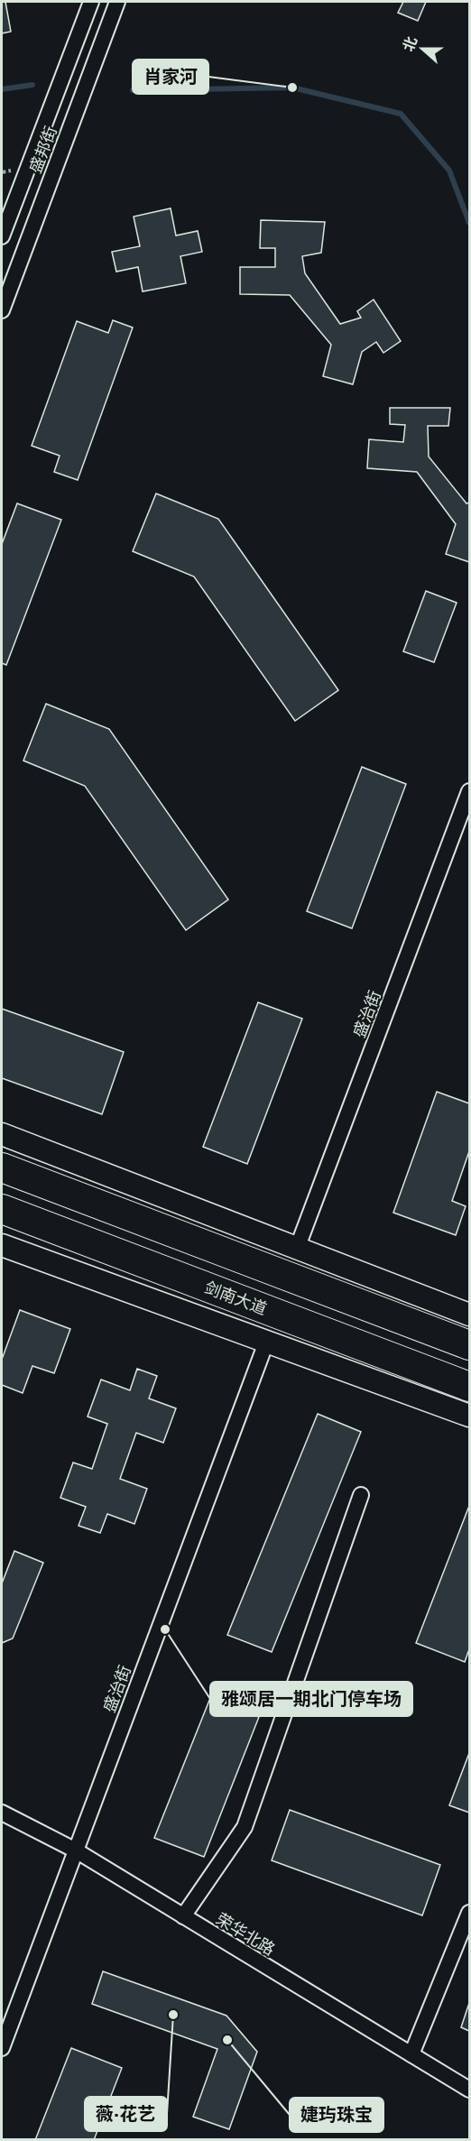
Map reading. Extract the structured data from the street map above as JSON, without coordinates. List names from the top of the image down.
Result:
{
  "streets": {
    "highway": ["剑南大道"],
    "street": ["盛邦街", "盛治街", "荣华北路"]
  },
  "crossings": [
    ["盛治街", "荣华北路"]
  ],
  "places": [
    "肖家河",
    "雅颂居一期北门停车场",
    "薇·花艺",
    "婕玙珠宝"
  ],
  "north": "left"
}
